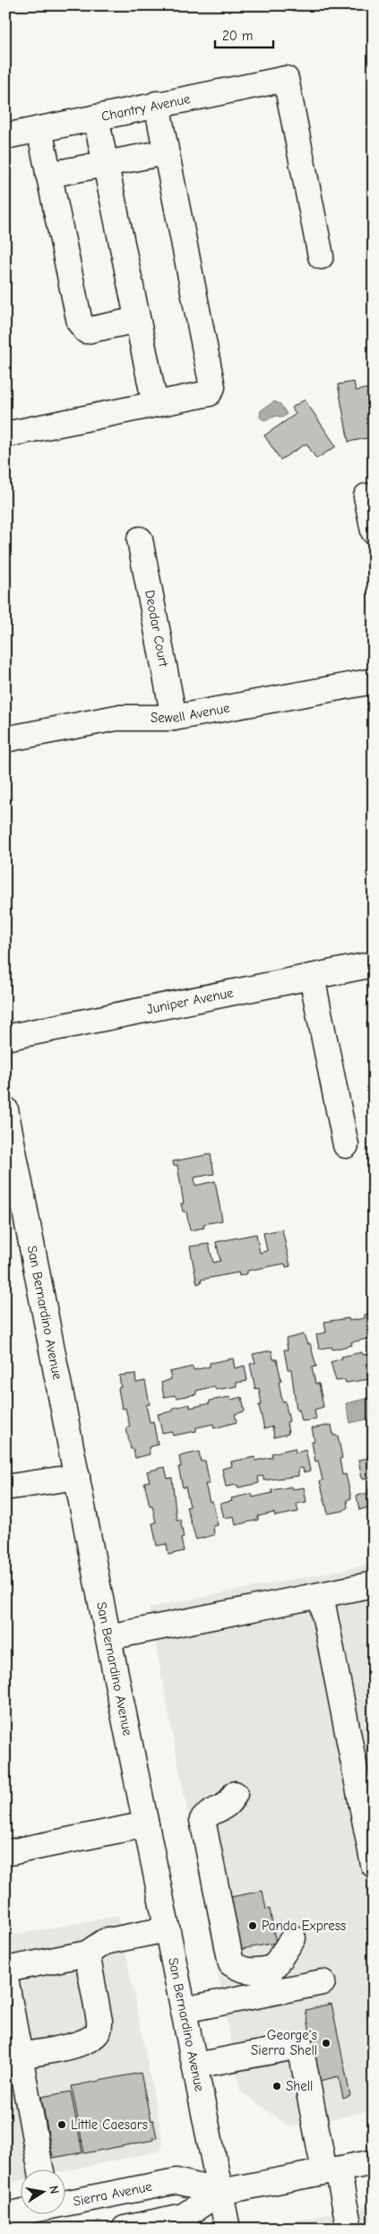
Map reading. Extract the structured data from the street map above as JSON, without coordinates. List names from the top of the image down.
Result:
{
  "streets": {
    "main road": [
      "Chantry Avenue",
      "Deodar Court",
      "Sewell Avenue",
      "Juniper Avenue",
      "San Bernardino Avenue",
      "Sierra Avenue"
    ]
  },
  "crossings": [
    ["Deodar Court", "Sewell Avenue"],
    ["San Bernardino Avenue", "Sierra Avenue"]
  ],
  "places": [
    "Panda Express",
    "George's Sierra Shell",
    "Shell",
    "Little Caesars"
  ],
  "scale_bar": "20 m",
  "north": "right"
}
